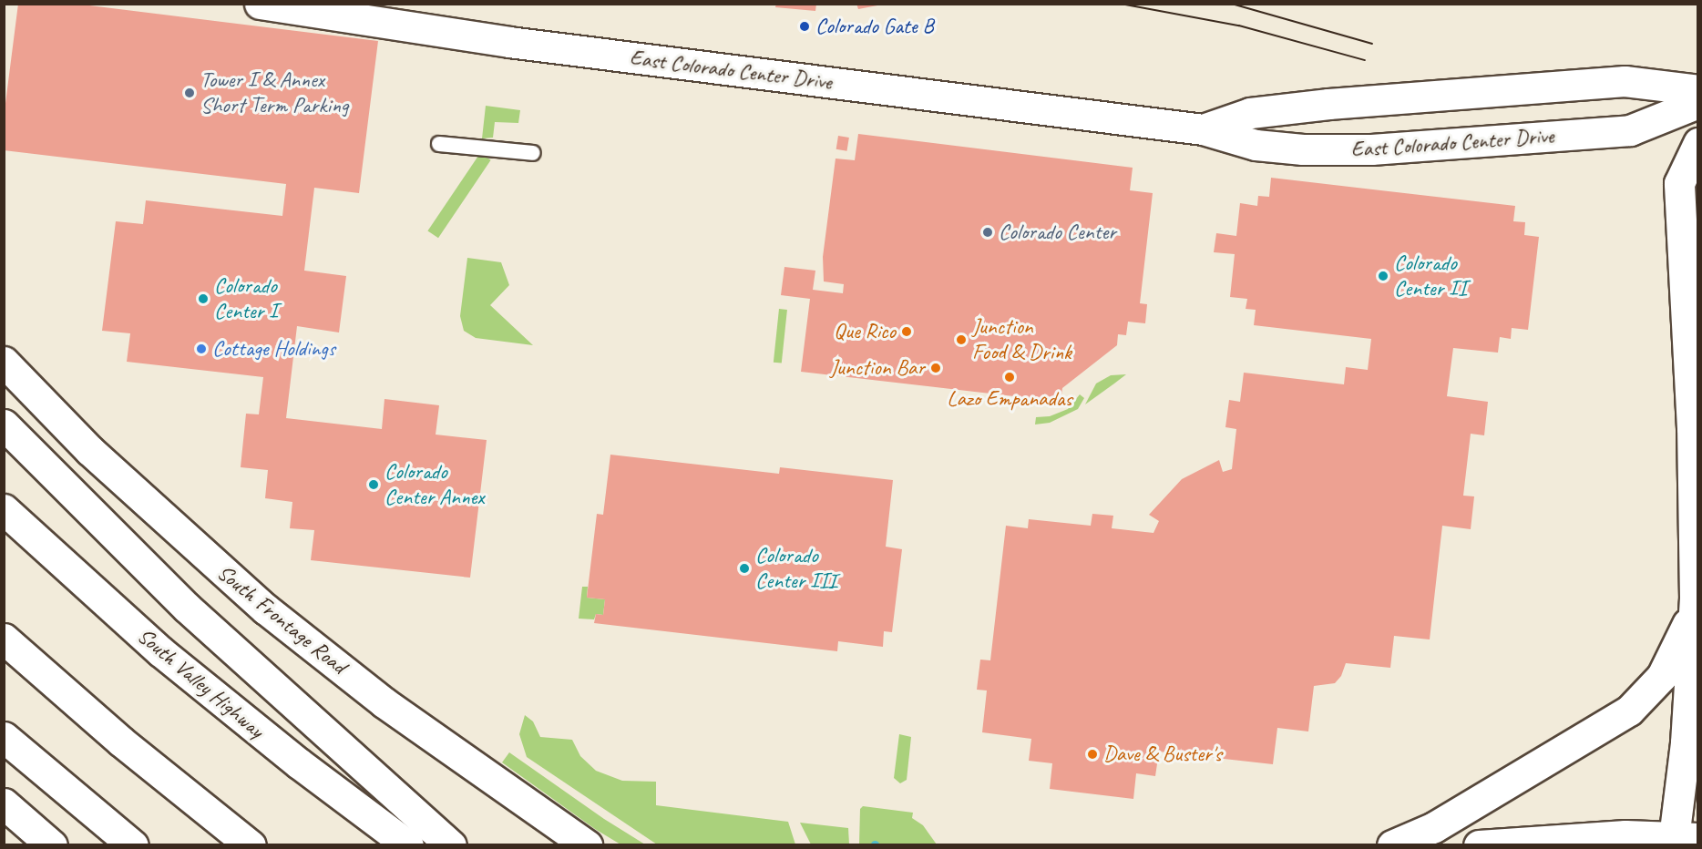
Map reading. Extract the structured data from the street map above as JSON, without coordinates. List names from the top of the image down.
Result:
{
  "streets": {
    "main road": ["East Colorado Center Drive", "South Frontage Road", "South Valley Highway"]
  },
  "places": [
    "Colorado Gate B",
    "Tower I & Annex Short Term Parking",
    "Colorado Center",
    "Colorado Center II",
    "Colorado Center I",
    "Que Rico",
    "Junction Food & Drink",
    "Cottage Holdings",
    "Junction Bar",
    "Lazo Empanadas",
    "Colorado Center Annex",
    "Colorado Center III",
    "Dave & Buster's"
  ]
}
